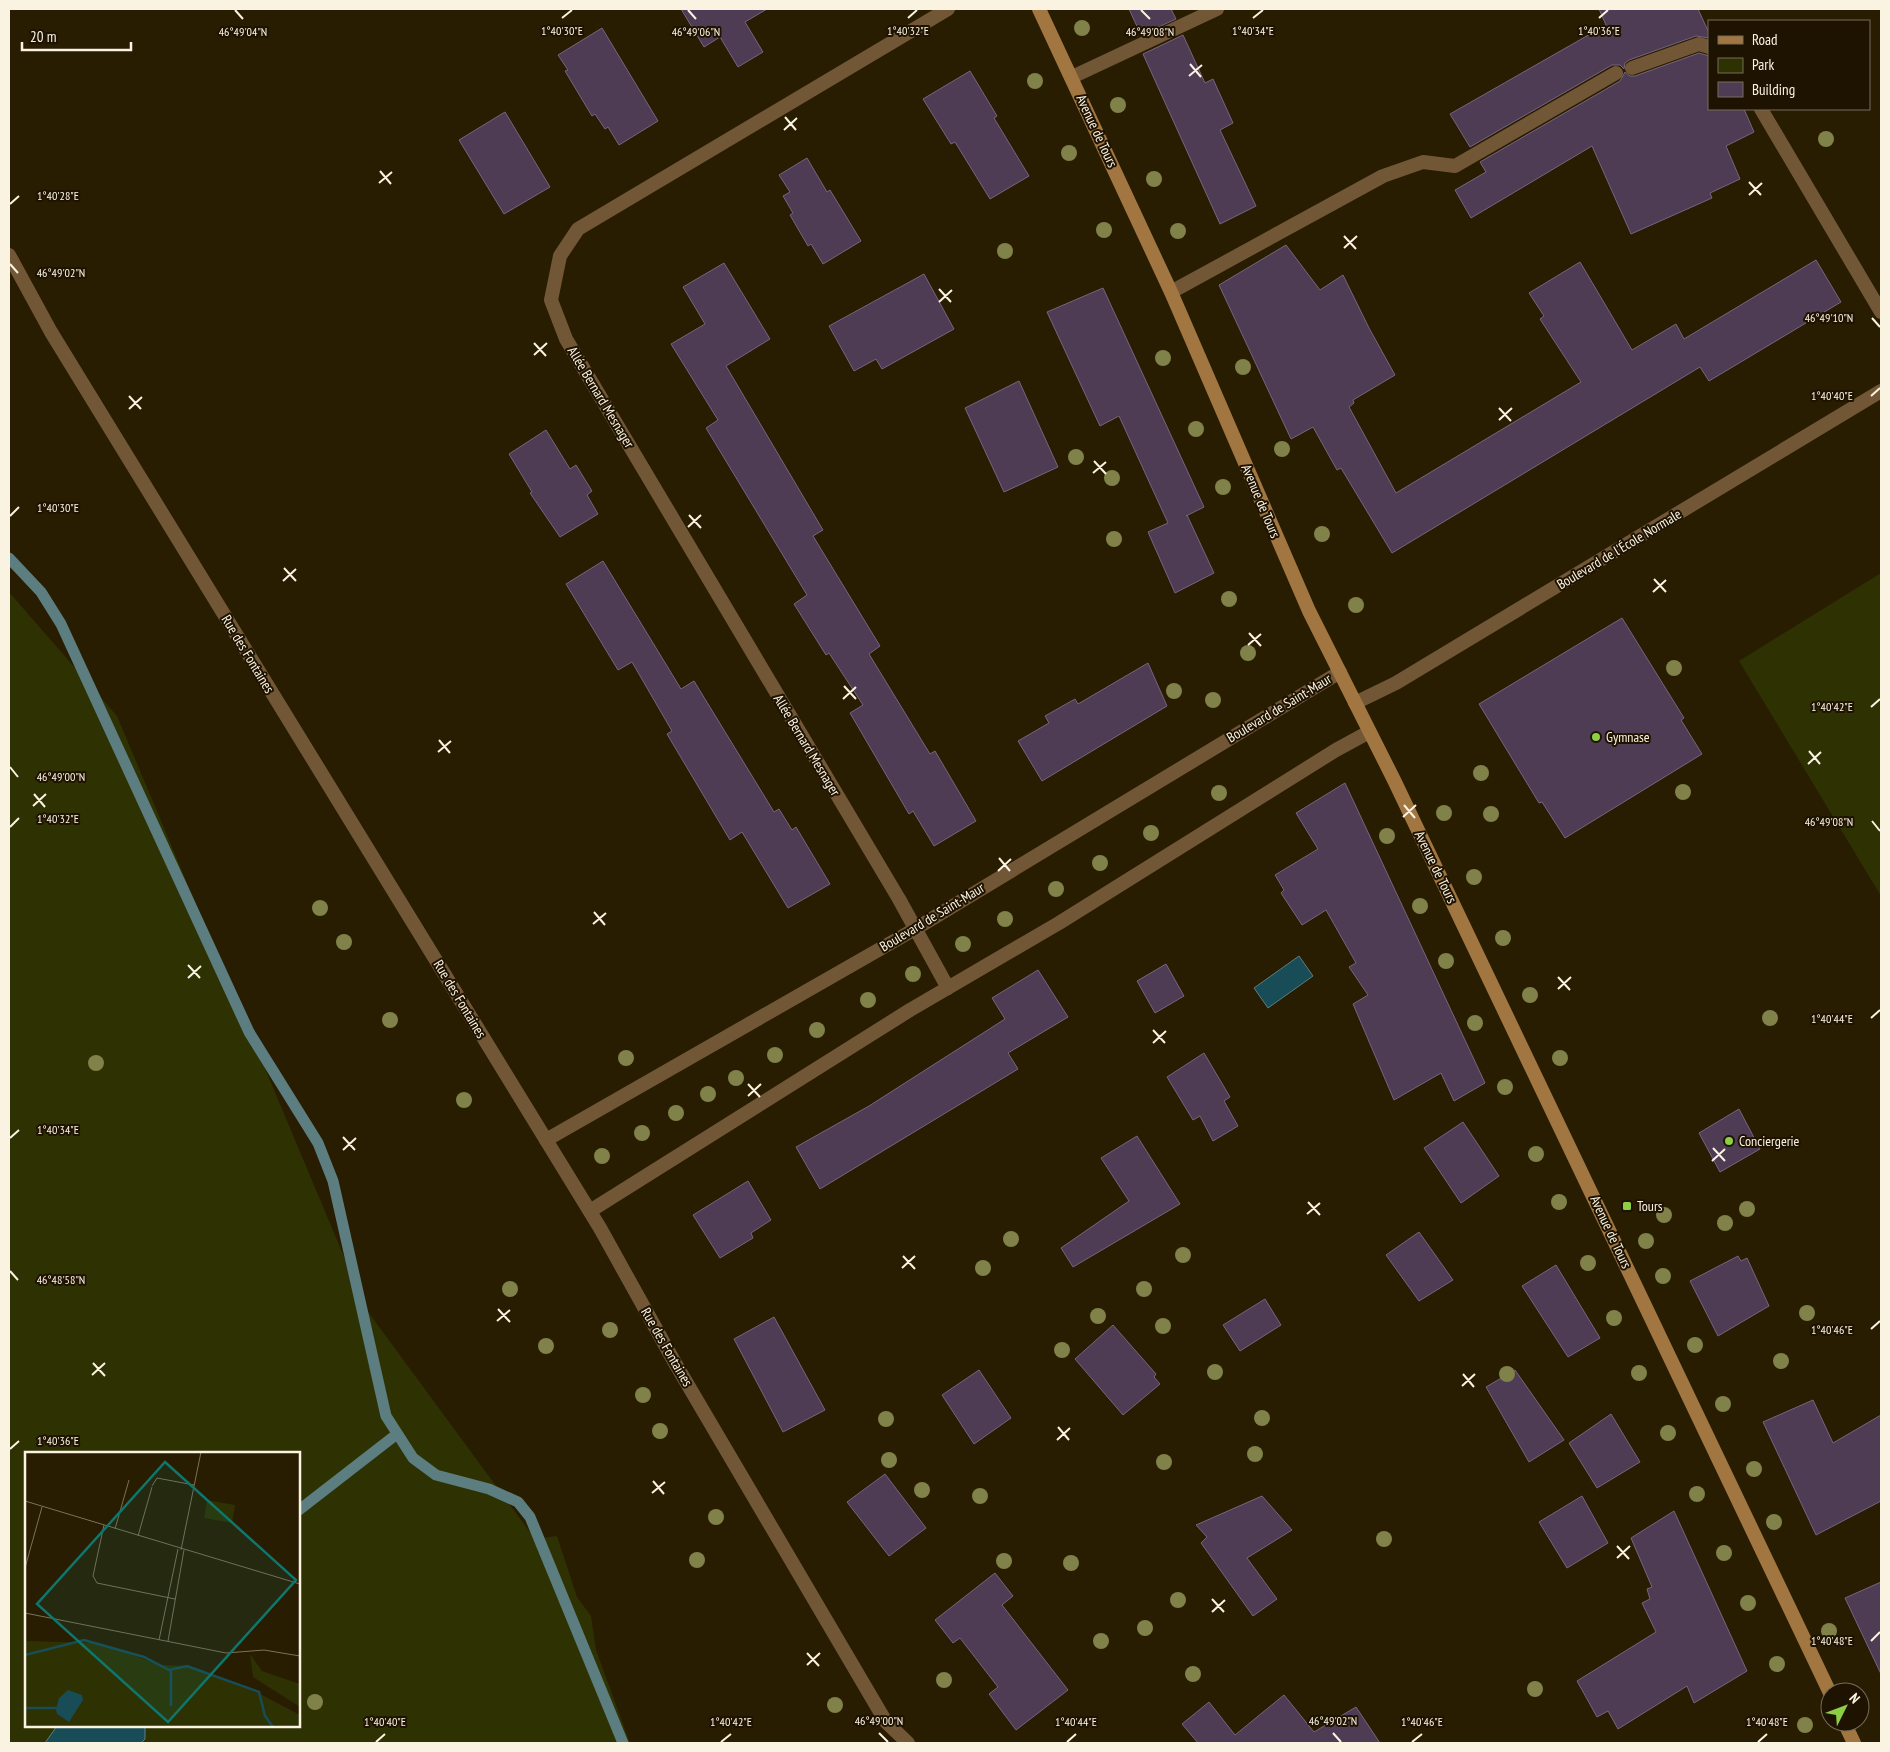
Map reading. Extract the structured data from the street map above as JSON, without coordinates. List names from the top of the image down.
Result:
{
  "streets": {
    "main road": ["Avenue de Tours"],
    "street": [
      "Allée Bernard Mesnager",
      "Boulevard de l'École Normale",
      "Rue des Fontaines",
      "Boulevard de Saint-Maur"
    ]
  },
  "crossings": [
    ["Avenue de Tours", "Boulevard de l'École Normale"],
    ["Avenue de Tours", "Boulevard de Saint-Maur"],
    ["Allée Bernard Mesnager", "Boulevard de Saint-Maur"],
    ["Rue des Fontaines", "Boulevard de Saint-Maur"]
  ],
  "places": {
    "other": ["Gymnase", "Conciergerie"],
    "transit": ["Tours"]
  },
  "legend": ["Road", "Park", "Building"],
  "scale_bar": "20 m",
  "north": "top right",
  "coordinates": [
    "1°40'32\"E",
    "1°40'36\"E",
    "1°40'30\"E",
    "1°40'34\"E",
    "46°49'06\"N",
    "46°49'08\"N",
    "46°49'04\"N",
    "1°40'28\"E",
    "46°49'02\"N",
    "46°49'10\"N",
    "1°40'40\"E",
    "1°40'42\"E",
    "46°49'00\"N",
    "1°40'44\"E",
    "46°48'58\"N",
    "1°40'46\"E",
    "1°40'48\"E"
  ]
}
